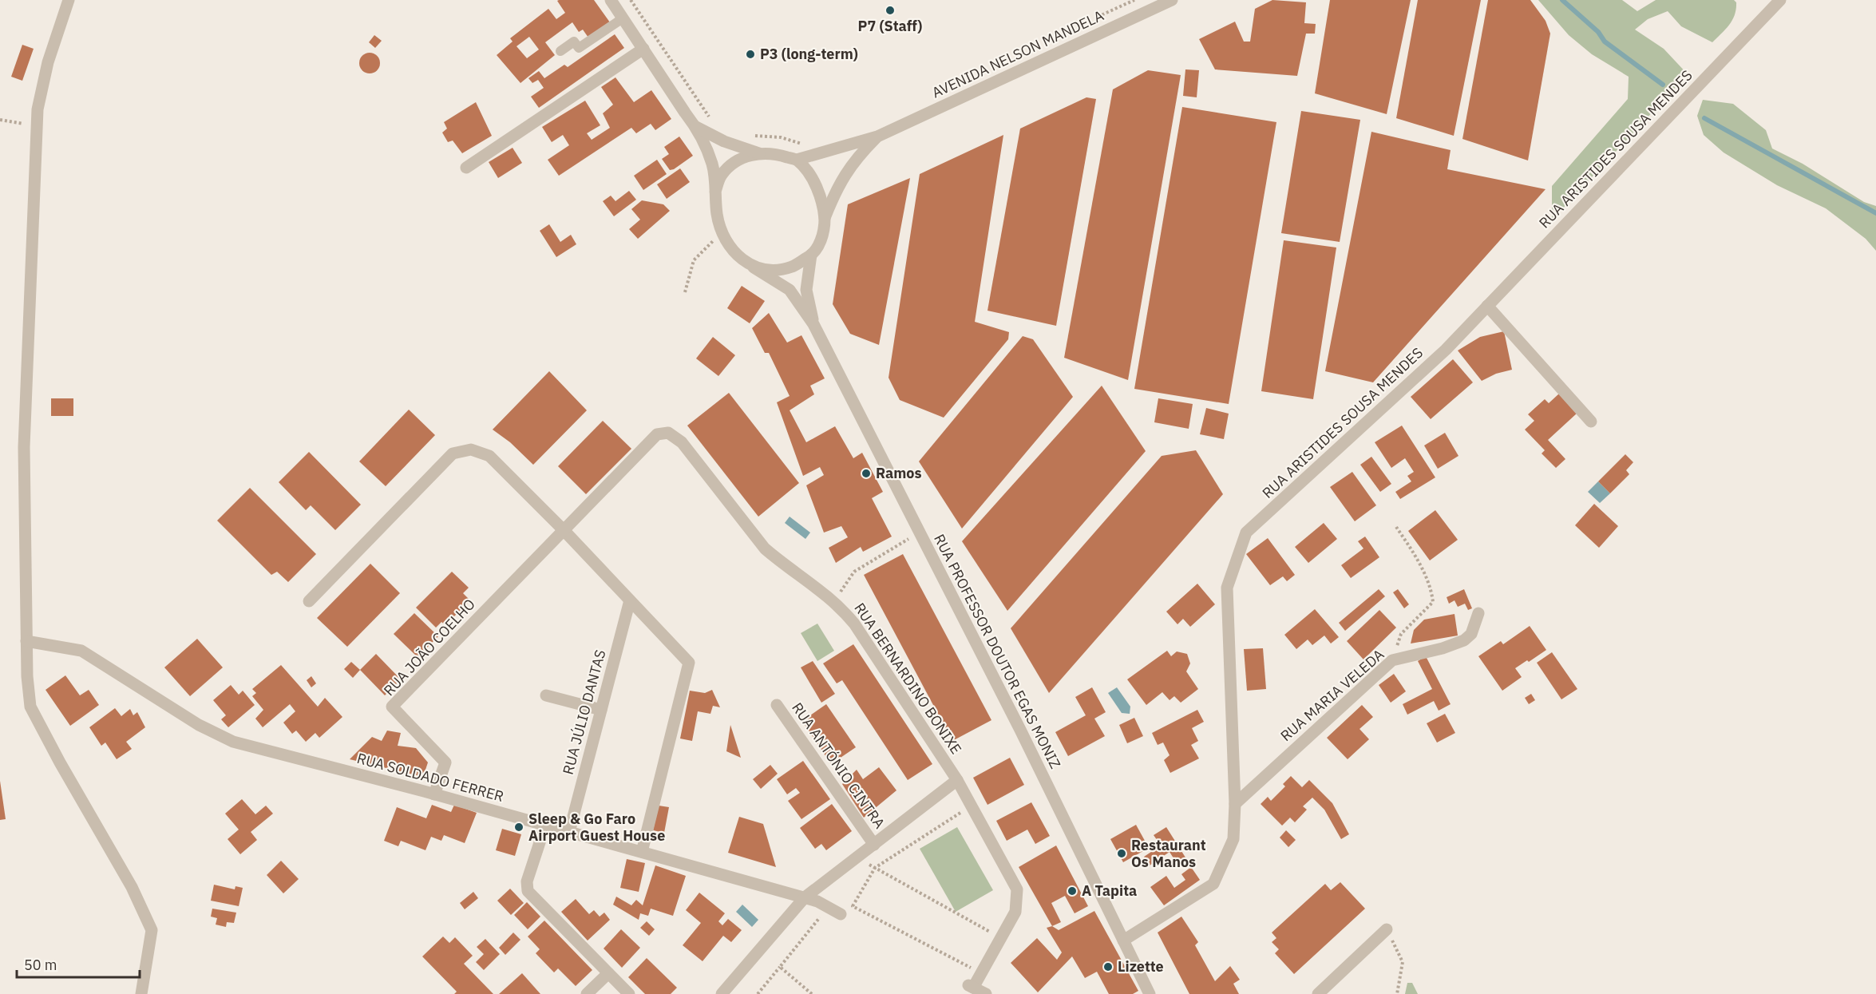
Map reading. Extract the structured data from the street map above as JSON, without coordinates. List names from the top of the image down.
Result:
{
  "streets": {
    "street": [
      "AVENIDA NELSON MANDELA",
      "RUA ARISTIDES SOUSA MENDES",
      "RUA JOÃO COELHO",
      "RUA PROFESSOR DOUTOR EGAS MONIZ",
      "RUA BERNARDINO BONIXE",
      "RUA MARIA VELEDA",
      "RUA JÚLIO DANTAS",
      "RUA ANTÓNIO CINTRA",
      "RUA SOLDADO FERRER"
    ]
  },
  "crossings": [
    ["RUA ARISTIDES SOUSA MENDES", "RUA PROFESSOR DOUTOR EGAS MONIZ"],
    ["RUA ARISTIDES SOUSA MENDES", "RUA MARIA VELEDA"],
    ["RUA JOÃO COELHO", "RUA BERNARDINO BONIXE"],
    ["RUA JOÃO COELHO", "RUA SOLDADO FERRER"],
    ["RUA JÚLIO DANTAS", "RUA SOLDADO FERRER"]
  ],
  "places": [
    "P7 (Staff)",
    "P3 (long-term)",
    "Ramos",
    "Sleep & Go Faro Airport Guest House",
    "Restaurant Os Manos",
    "A Tapita",
    "Lizette"
  ],
  "scale_bar": "50 m"
}
